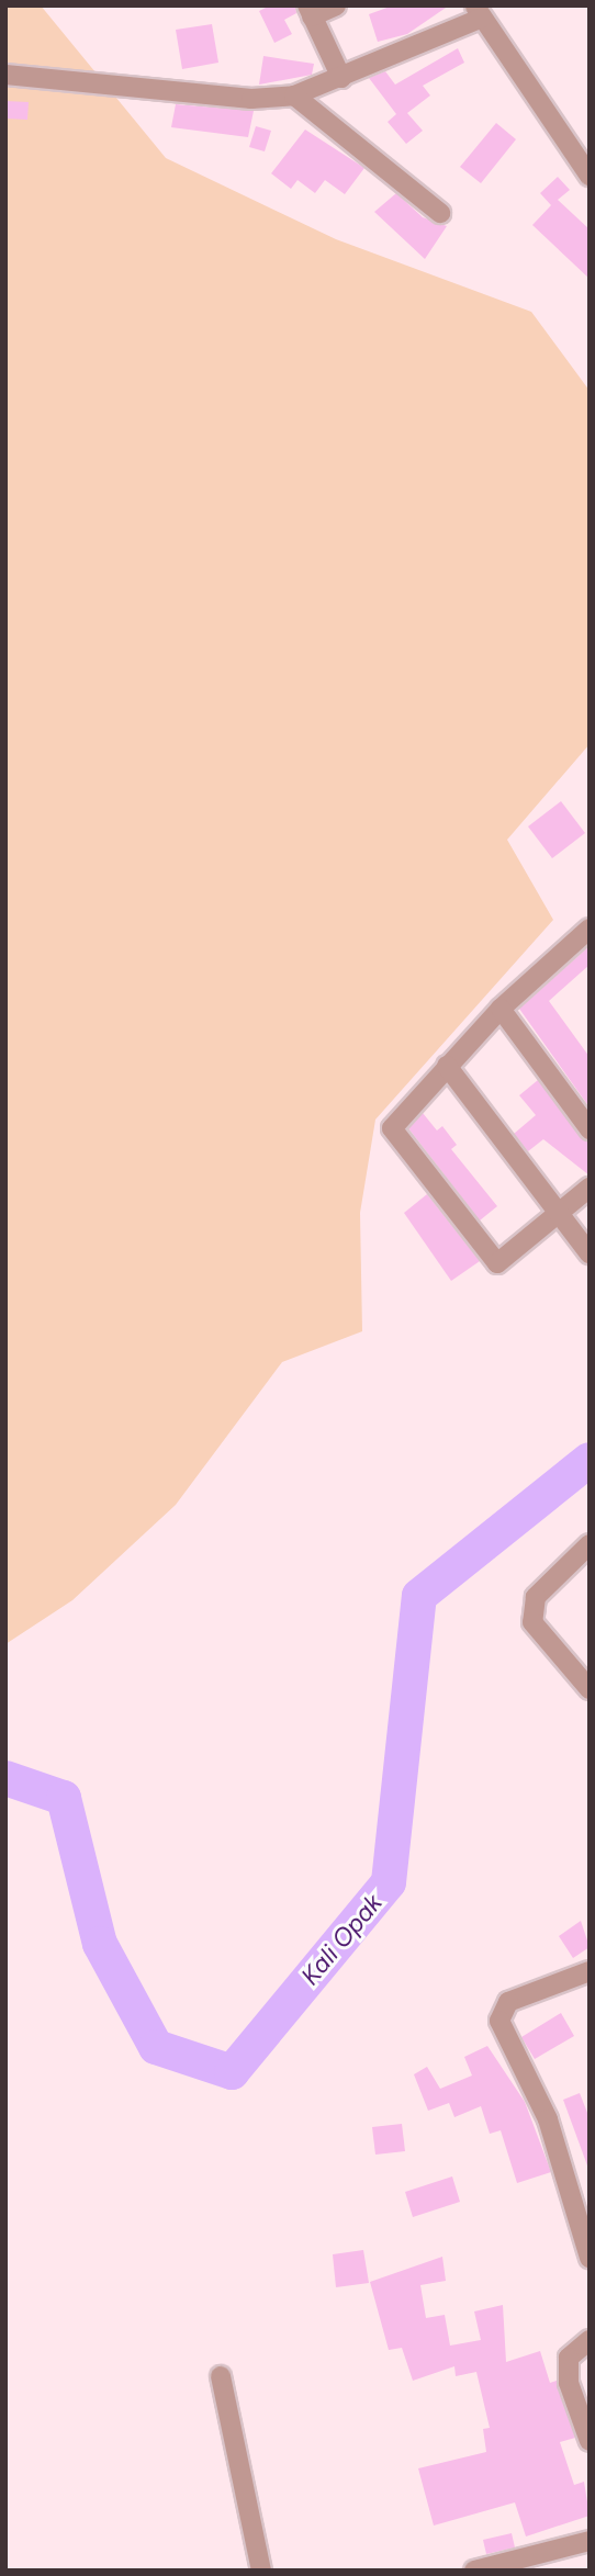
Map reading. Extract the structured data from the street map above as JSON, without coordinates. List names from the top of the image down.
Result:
{
  "water": ["Kali Opak"]
}
